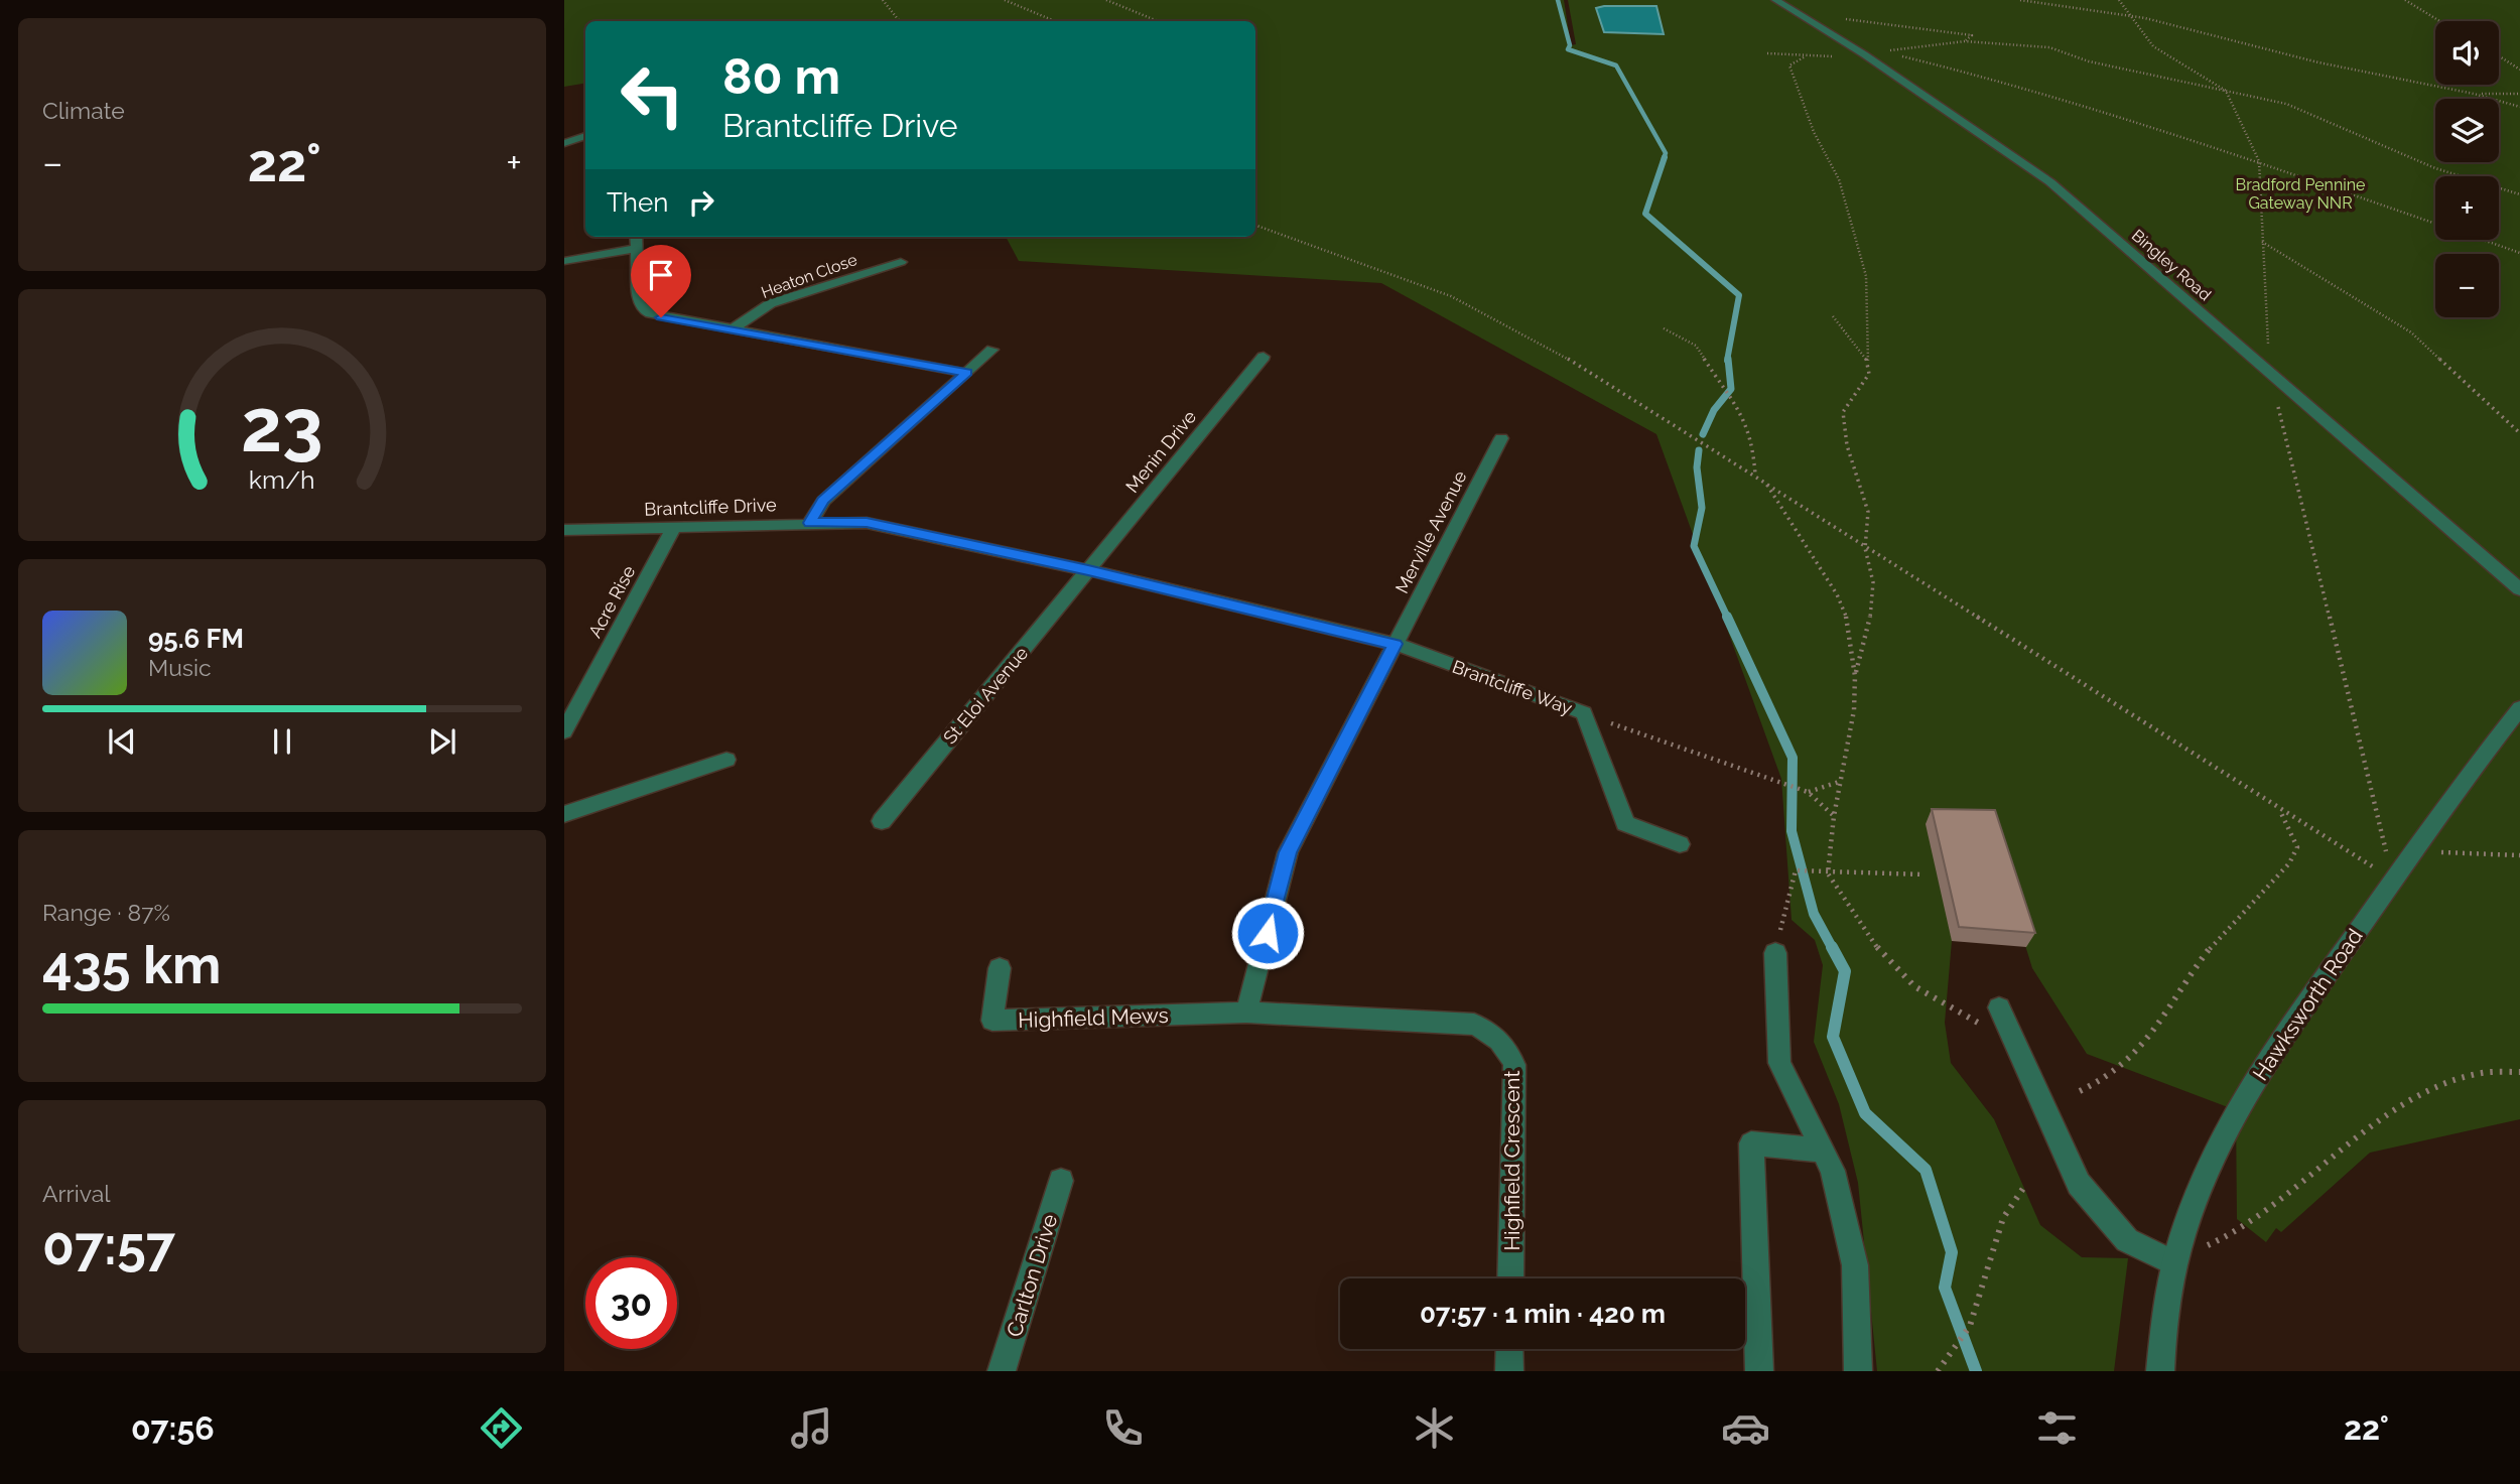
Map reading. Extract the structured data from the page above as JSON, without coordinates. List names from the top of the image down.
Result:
{
  "streets": {
    "street": [
      "Bingley Road",
      "Heaton Close",
      "Menin Drive",
      "Brantcliffe Drive",
      "Merville Avenue",
      "Acre Rise",
      "Brantcliffe Way",
      "St Eloi Avenue",
      "Hawksworth Road",
      "Highfield Mews",
      "Highfield Crescent",
      "Carlton Drive"
    ]
  },
  "crossings": [
    ["Menin Drive", "Brantcliffe Drive"],
    ["Menin Drive", "St Eloi Avenue"],
    ["Brantcliffe Drive", "Merville Avenue"],
    ["Brantcliffe Drive", "Acre Rise"],
    ["Brantcliffe Drive", "Brantcliffe Way"],
    ["Brantcliffe Drive", "St Eloi Avenue"],
    ["Merville Avenue", "Brantcliffe Way"],
    ["Merville Avenue", "Highfield Mews"],
    ["Merville Avenue", "Highfield Crescent"],
    ["Highfield Mews", "Highfield Crescent"]
  ],
  "parks": ["Bradford Pennine Gateway NNR"],
  "page": {
    "tile": [
      "Climate",
      ["Range · 87%", "435 km"],
      ["Arrival", "07:57"]
    ],
    "map_buttons": ["+", "−"],
    "turn": ["80 m", "Brantcliffe Drive"],
    "heat": ["−", "22°", "+"],
    "then": "Then",
    "song": ["95.6 FM", "Music"],
    "limit": "30",
    "trip": "07:57 · 1 min · 420 m",
    "tabs": ["07:56", "22°"],
    "gauge": ["23", "km/h"]
  }
}
